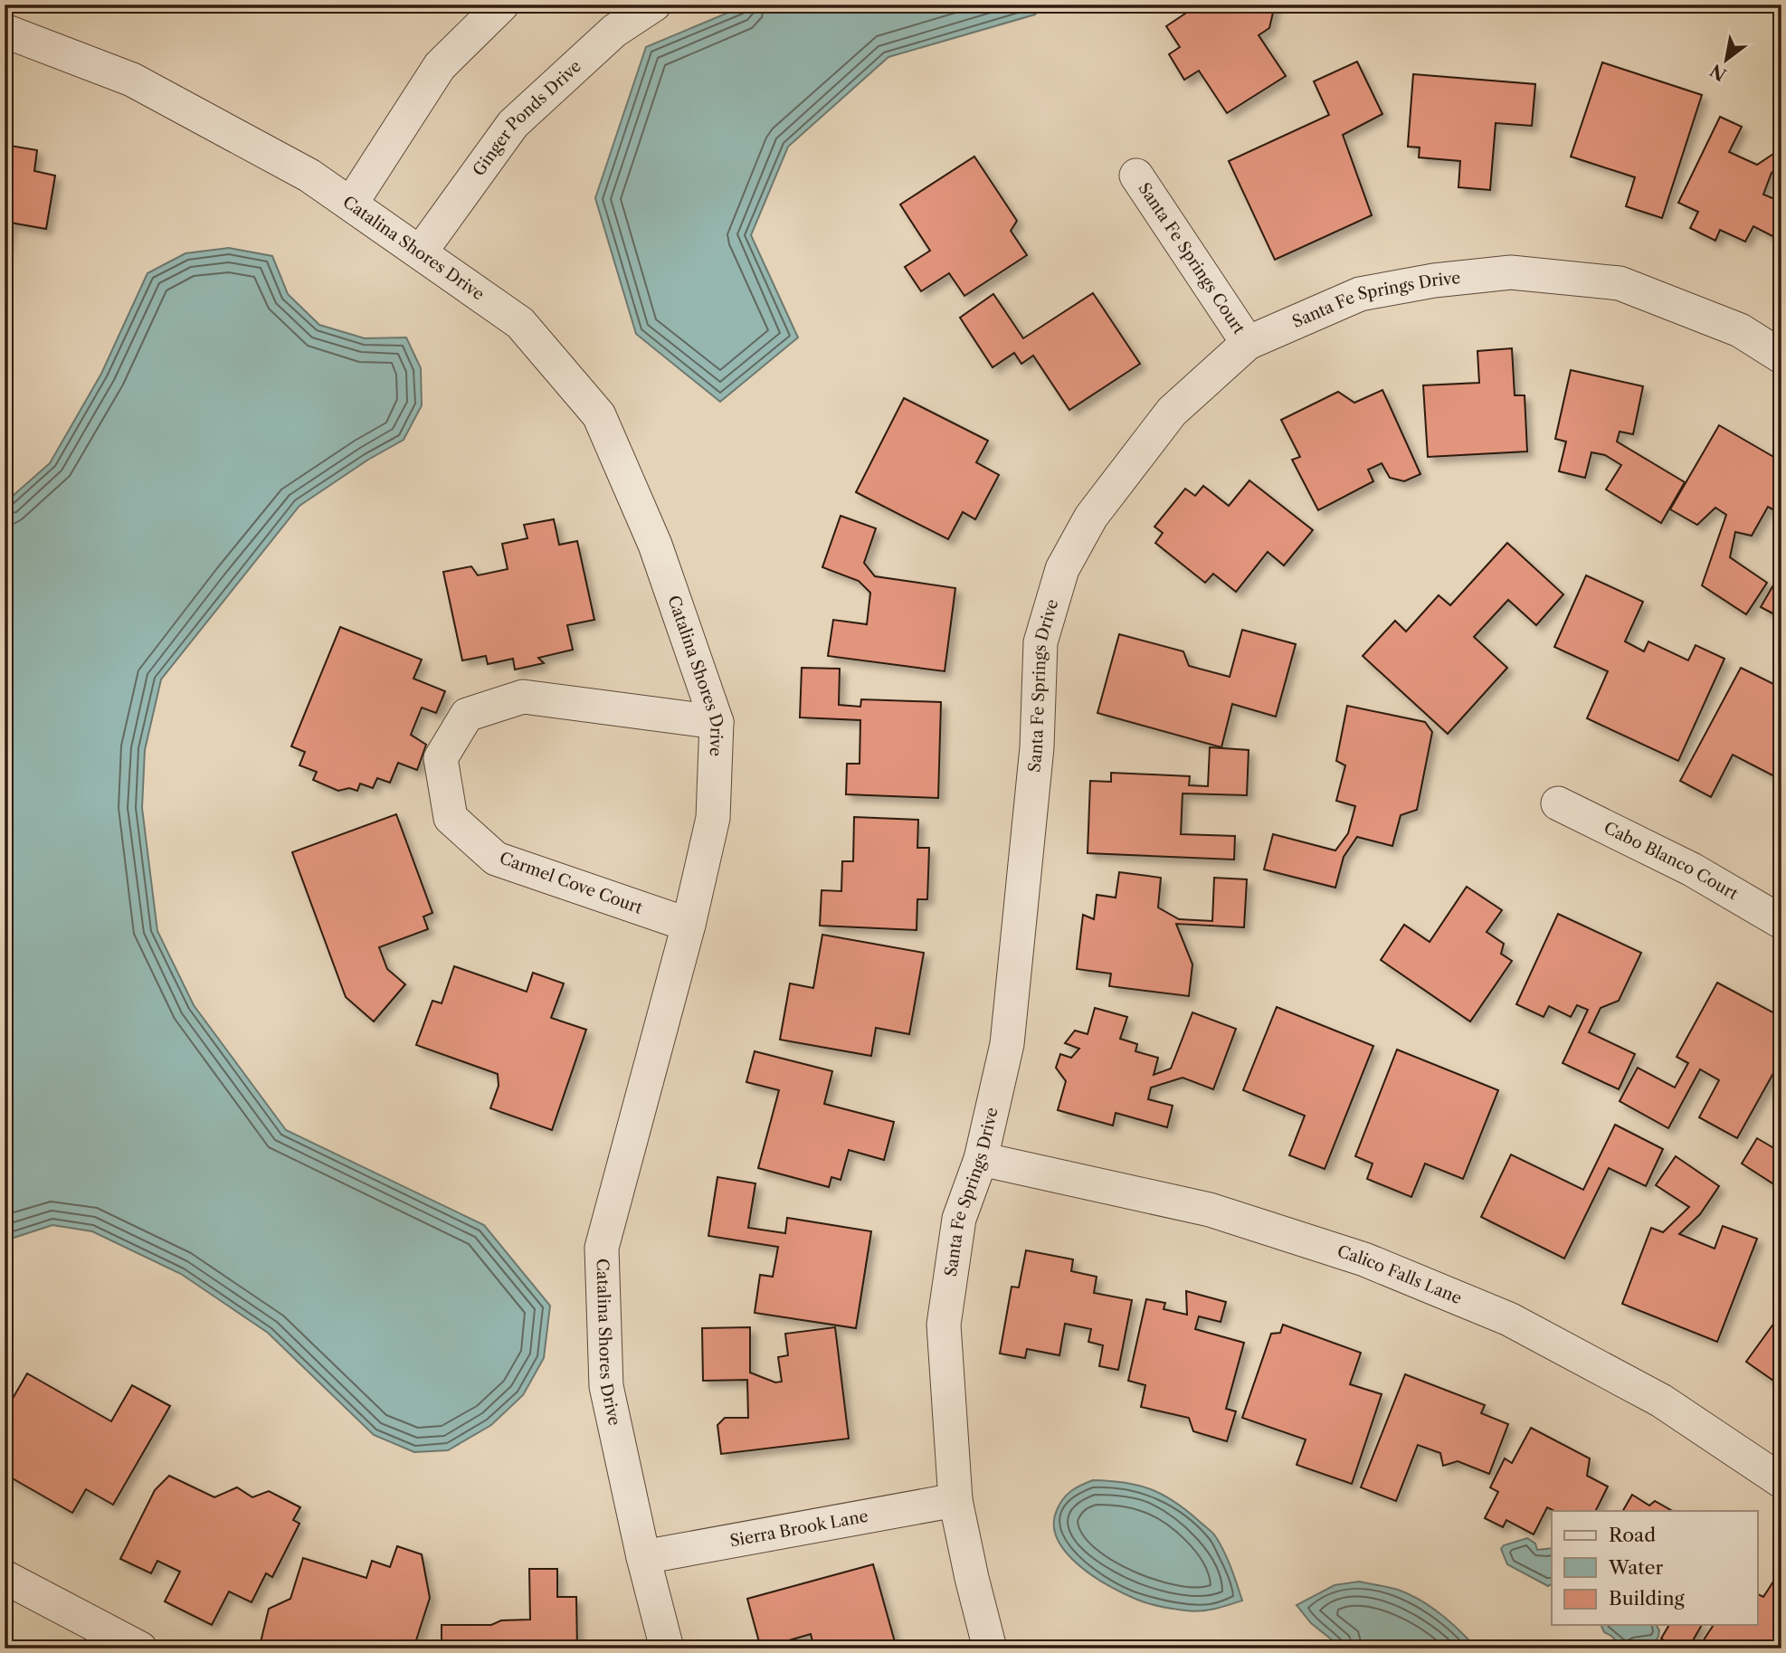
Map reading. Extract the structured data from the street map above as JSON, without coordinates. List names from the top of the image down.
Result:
{
  "streets": {
    "street": [
      "Ginger Ponds Drive",
      "Catalina Shores Drive",
      "Santa Fe Springs Court",
      "Santa Fe Springs Drive",
      "Cabo Blanco Court",
      "Carmel Cove Court",
      "Calico Falls Lane",
      "Sierra Brook Lane"
    ]
  },
  "crossings": [
    ["Ginger Ponds Drive", "Catalina Shores Drive"],
    ["Catalina Shores Drive", "Carmel Cove Court"],
    ["Catalina Shores Drive", "Sierra Brook Lane"],
    ["Santa Fe Springs Court", "Santa Fe Springs Drive"],
    ["Santa Fe Springs Drive", "Calico Falls Lane"],
    ["Santa Fe Springs Drive", "Sierra Brook Lane"]
  ],
  "legend": ["Road", "Water", "Building"],
  "north": "bottom left"
}
